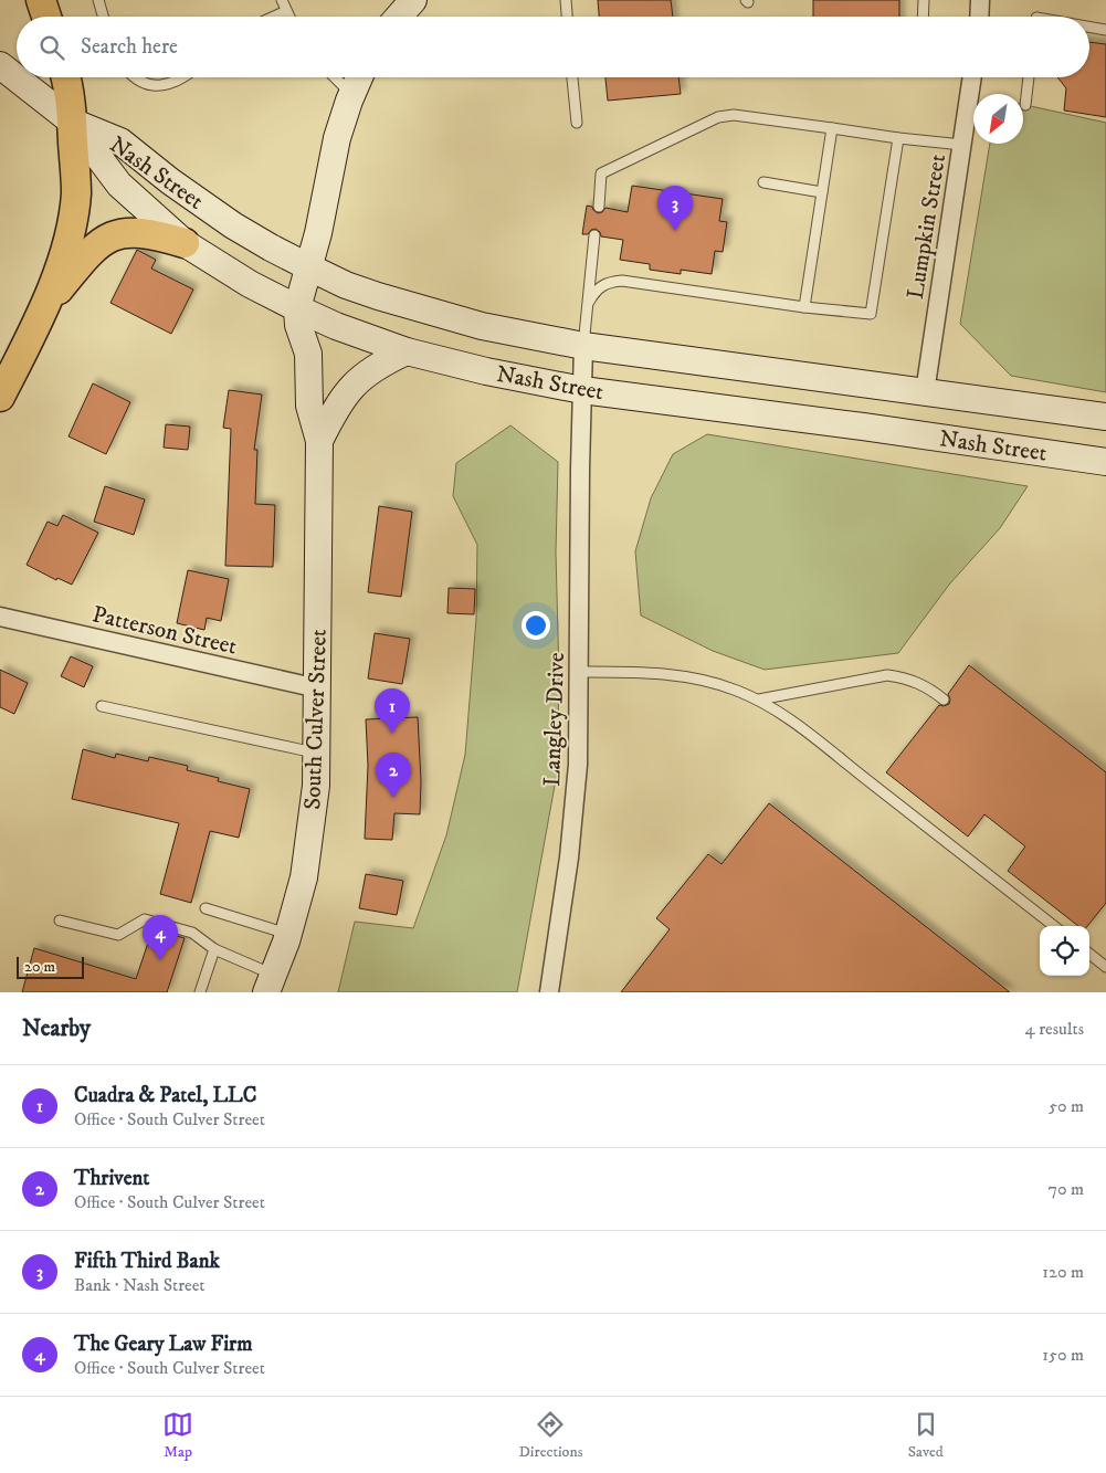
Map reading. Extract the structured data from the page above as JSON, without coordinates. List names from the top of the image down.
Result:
{
  "streets": {
    "street": [
      "Nash Street",
      "Lumpkin Street",
      "Patterson Street",
      "South Culver Street",
      "Langley Drive"
    ]
  },
  "crossings": [
    ["Nash Street", "Lumpkin Street"],
    ["Nash Street", "Langley Drive"],
    ["Patterson Street", "South Culver Street"]
  ],
  "scale_bar": "20 m",
  "north": "bottom left",
  "page": {
    "search": "Search here",
    "pins": [
      "3",
      "1",
      "2",
      "4"
    ],
    "scale": "20 m",
    "heading": ["Nearby", "4 results"],
    "list": [
      {
        "mark": "1",
        "name": "Cuadra & Patel, LLC",
        "note": "Office · South Culver Street",
        "value": "50 m"
      },
      {
        "mark": "2",
        "name": "Thrivent",
        "note": "Office · South Culver Street",
        "value": "70 m"
      },
      {
        "mark": "3",
        "name": "Fifth Third Bank",
        "note": "Bank · Nash Street",
        "value": "120 m"
      },
      {
        "mark": "4",
        "name": "The Geary Law Firm",
        "note": "Office · South Culver Street",
        "value": "150 m"
      }
    ],
    "nav": ["Map", "Directions", "Saved"]
  }
}
